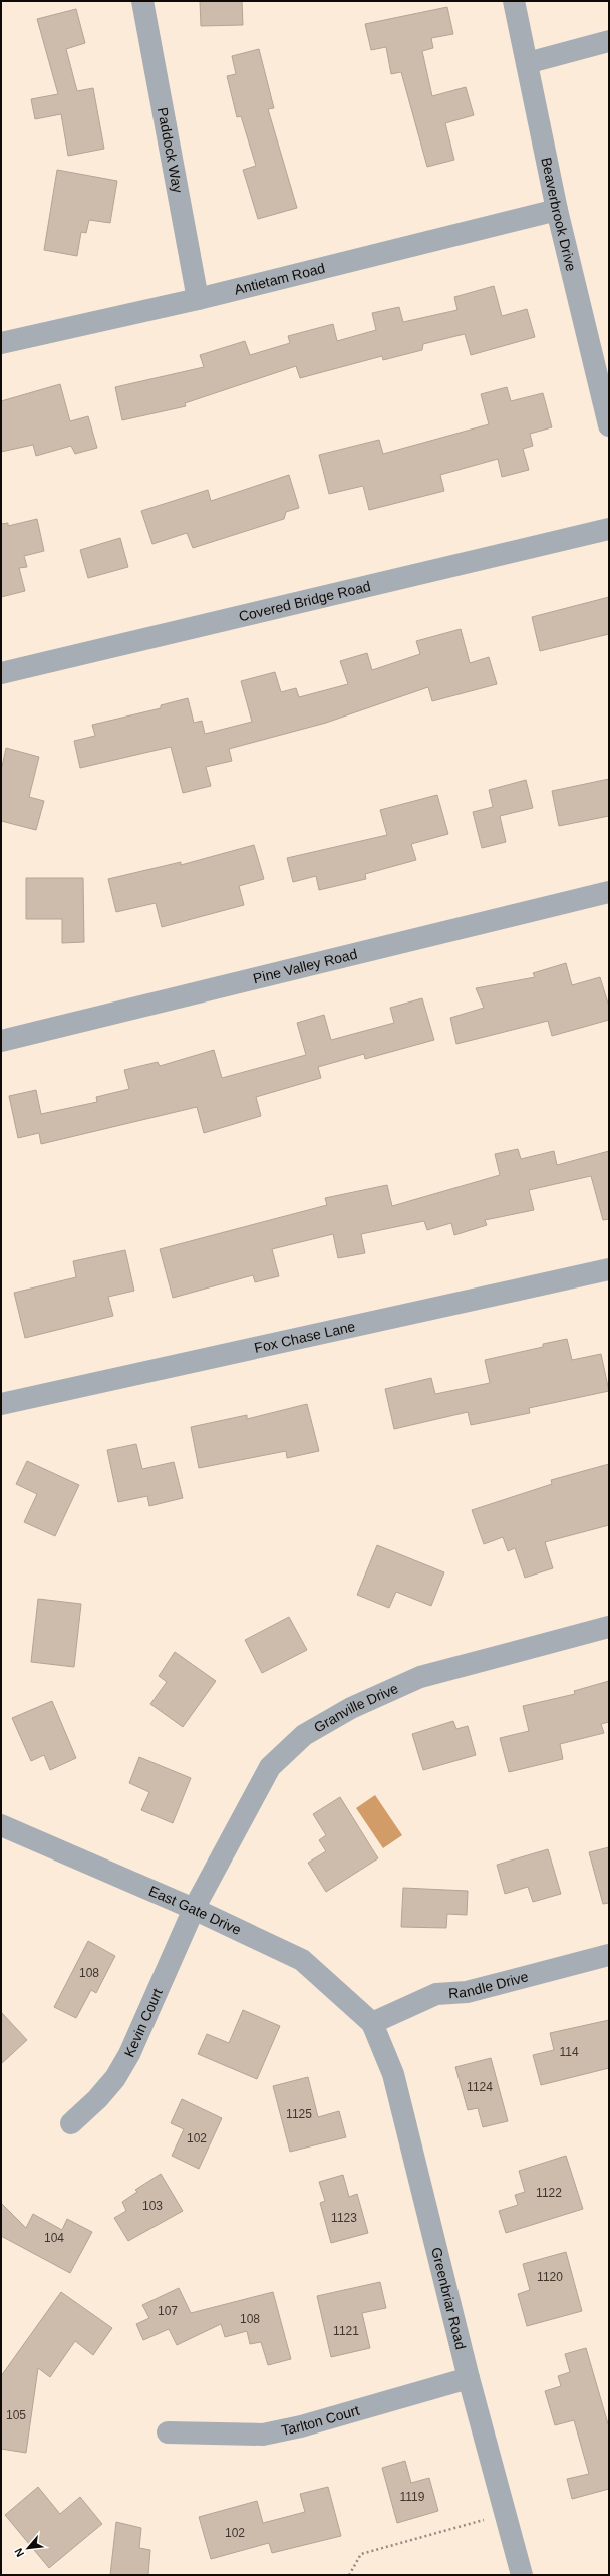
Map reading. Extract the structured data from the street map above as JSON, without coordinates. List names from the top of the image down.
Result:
{
  "streets": {
    "street": [
      "Paddock Way",
      "Beaverbrook Drive",
      "Antietam Road",
      "Covered Bridge Road",
      "Pine Valley Road",
      "Fox Chase Lane",
      "Granville Drive",
      "East Gate Drive",
      "Randle Drive",
      "Kevin Court",
      "Greenbriar Road",
      "Tarlton Court"
    ]
  },
  "crossings": [
    ["Paddock Way", "Antietam Road"],
    ["Beaverbrook Drive", "Antietam Road"],
    ["Granville Drive", "East Gate Drive"],
    ["Granville Drive", "Kevin Court"],
    ["East Gate Drive", "Randle Drive"],
    ["East Gate Drive", "Kevin Court"],
    ["East Gate Drive", "Greenbriar Road"],
    ["Randle Drive", "Greenbriar Road"],
    ["Greenbriar Road", "Tarlton Court"]
  ],
  "house_numbers": [
    "108",
    "114",
    "1124",
    "1125",
    "102",
    "1122",
    "103",
    "1123",
    "104",
    "1120",
    "107",
    "108",
    "1121",
    "105",
    "1119",
    "102"
  ],
  "north": "bottom left"
}
